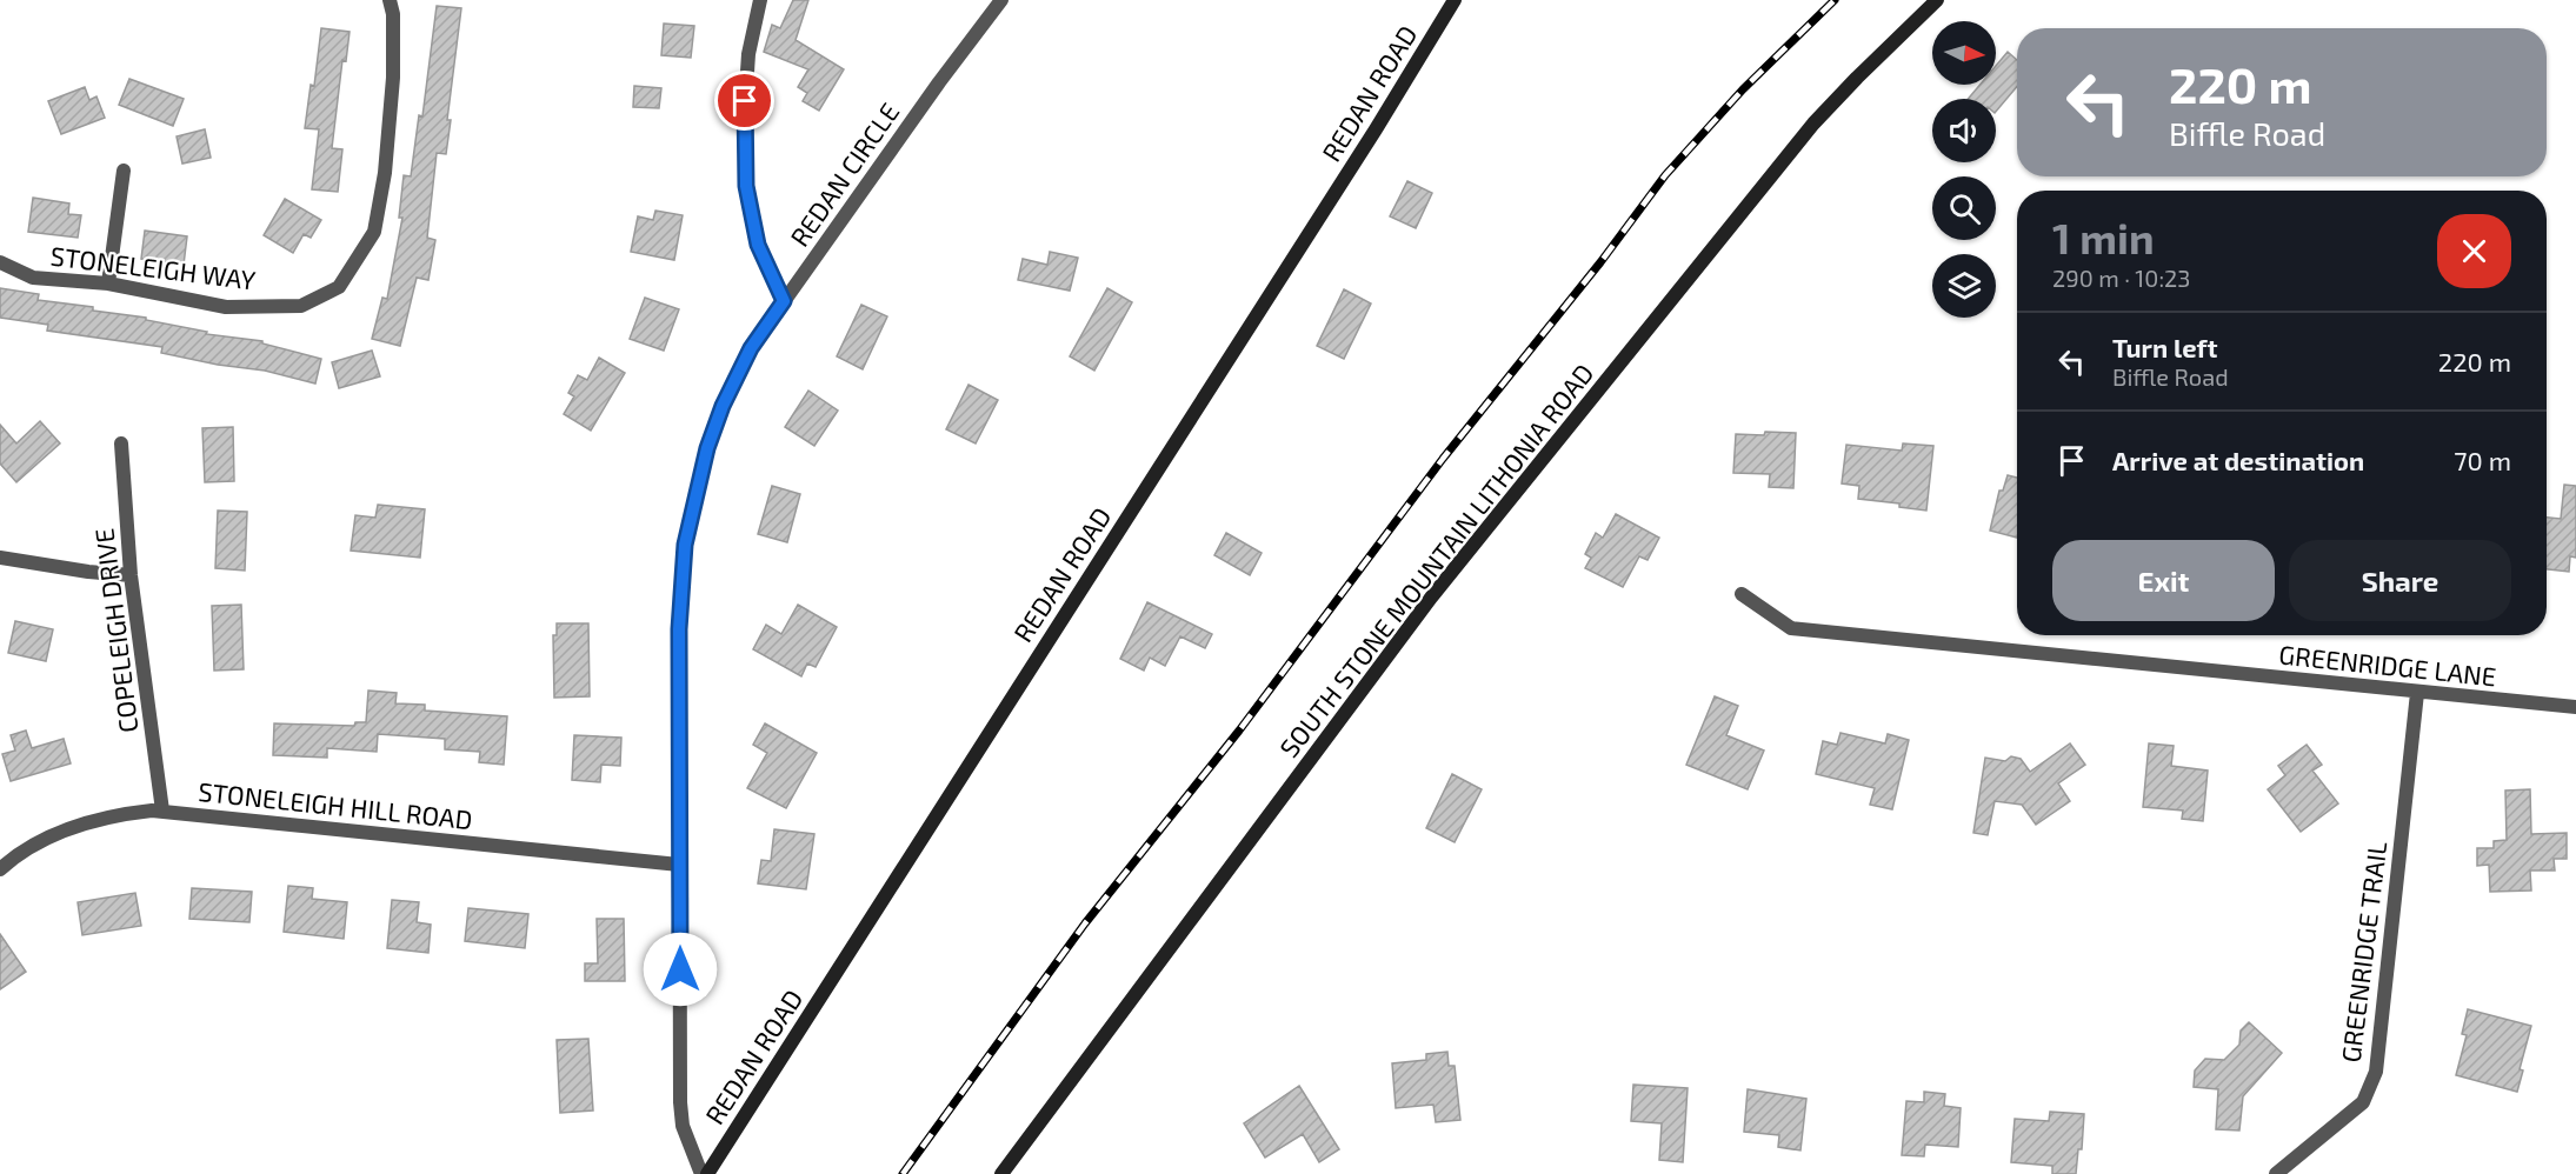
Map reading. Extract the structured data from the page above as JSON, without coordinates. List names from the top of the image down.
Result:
{
  "streets": {
    "main road": ["REDAN ROAD", "SOUTH STONE MOUNTAIN LITHONIA ROAD"],
    "street": [
      "REDAN CIRCLE",
      "STONELEIGH WAY",
      "COPELEIGH DRIVE",
      "GREENRIDGE LANE",
      "STONELEIGH HILL ROAD",
      "GREENRIDGE TRAIL"
    ]
  },
  "crossings": [
    ["REDAN ROAD", "REDAN CIRCLE"],
    ["REDAN CIRCLE", "STONELEIGH HILL ROAD"],
    ["COPELEIGH DRIVE", "STONELEIGH HILL ROAD"],
    ["GREENRIDGE LANE", "GREENRIDGE TRAIL"]
  ],
  "north": "right",
  "page": {
    "turn": ["220 m", "Biffle Road"],
    "heading": ["1 min", "290 m · 10:23"],
    "list": [
      {
        "name": "Turn left",
        "note": "Biffle Road",
        "value": "220 m"
      },
      {
        "name": "Arrive at destination",
        "value": "70 m"
      }
    ],
    "buttons": ["Exit", "Share"]
  }
}
